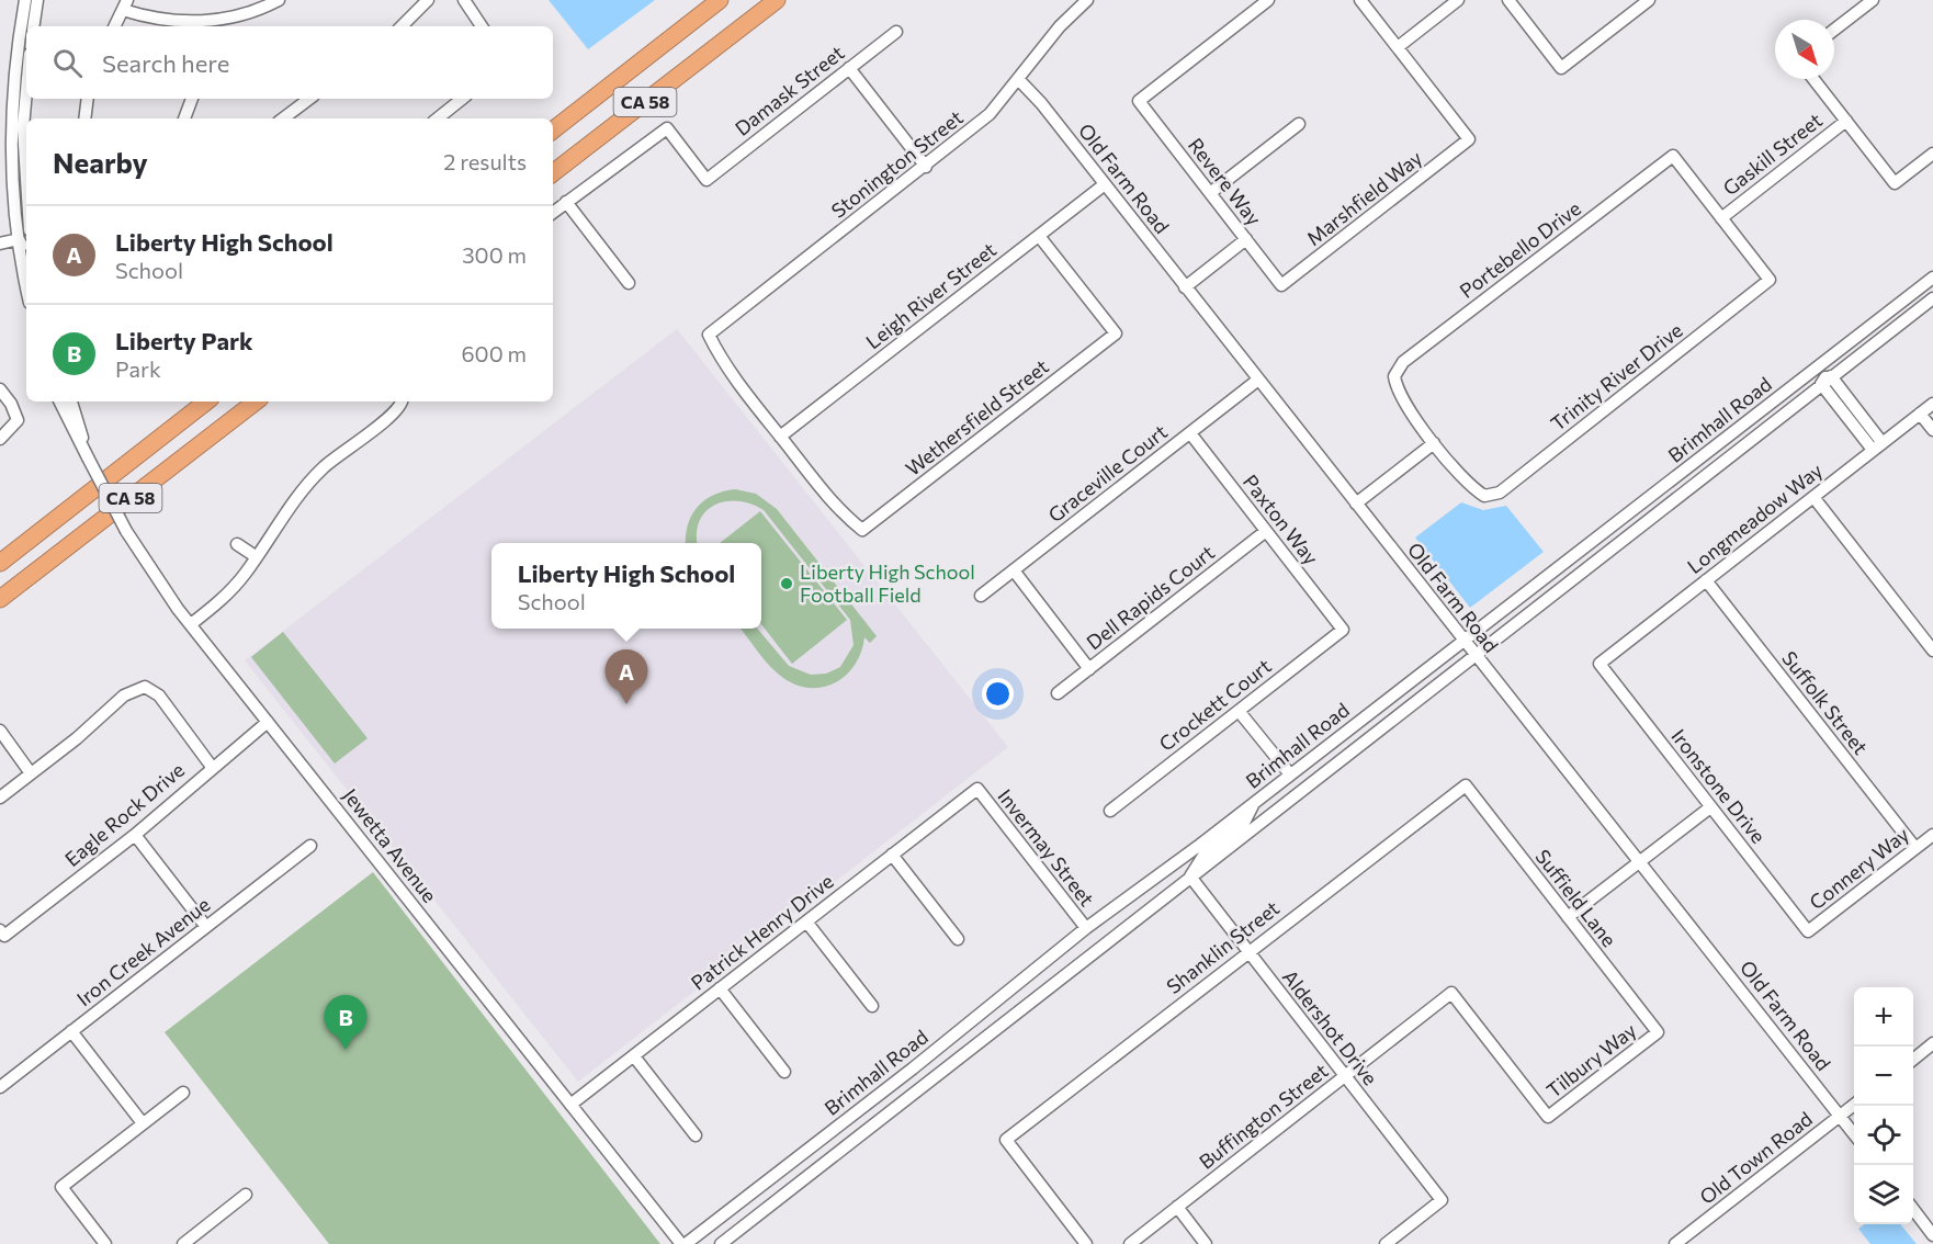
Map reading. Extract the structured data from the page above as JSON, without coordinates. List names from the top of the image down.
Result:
{
  "streets": {
    "highway": ["CA 58"],
    "street": [
      "Damask Street",
      "Gaskill Street",
      "Stonington Street",
      "Old Farm Road",
      "Revere Way",
      "Marshfield Way",
      "Portebello Drive",
      "Leigh River Street",
      "Trinity River Drive",
      "Wethersfield Street",
      "Brimhall Road",
      "Graceville Court",
      "Longmeadow Way",
      "Paxton Way",
      "Dell Rapids Court",
      "Suffolk Street",
      "Crockett Court",
      "Ironstone Drive",
      "Eagle Rock Drive",
      "Jewetta Avenue",
      "Invermay Street",
      "Connery Way",
      "Suffield Lane",
      "Patrick Henry Drive",
      "Shanklin Street",
      "Iron Creek Avenue",
      "Aldershot Drive",
      "Tilbury Way",
      "Buffington Street",
      "Old Town Road"
    ]
  },
  "crossings": [
    ["Gaskill Street", "Portebello Drive"],
    ["Gaskill Street", "Trinity River Drive"],
    ["Stonington Street", "Old Farm Road"],
    ["Stonington Street", "Leigh River Street"],
    ["Stonington Street", "Wethersfield Street"],
    ["Old Farm Road", "Leigh River Street"],
    ["Old Farm Road", "Brimhall Road"],
    ["Old Farm Road", "Graceville Court"],
    ["Old Farm Road", "Old Town Road"],
    ["Revere Way", "Marshfield Way"],
    ["Portebello Drive", "Trinity River Drive"],
    ["Leigh River Street", "Wethersfield Street"],
    ["Brimhall Road", "Jewetta Avenue"],
    ["Brimhall Road", "Invermay Street"],
    ["Brimhall Road", "Aldershot Drive"],
    ["Graceville Court", "Paxton Way"],
    ["Longmeadow Way", "Suffolk Street"],
    ["Longmeadow Way", "Ironstone Drive"],
    ["Paxton Way", "Dell Rapids Court"],
    ["Paxton Way", "Crockett Court"],
    ["Suffolk Street", "Connery Way"],
    ["Ironstone Drive", "Connery Way"],
    ["Eagle Rock Drive", "Jewetta Avenue"],
    ["Jewetta Avenue", "Patrick Henry Drive"],
    ["Invermay Street", "Patrick Henry Drive"],
    ["Suffield Lane", "Shanklin Street"],
    ["Suffield Lane", "Tilbury Way"],
    ["Shanklin Street", "Aldershot Drive"],
    ["Aldershot Drive", "Buffington Street"],
    ["Tilbury Way", "Buffington Street"]
  ],
  "places": ["Liberty High School Football Field"],
  "north": "bottom right",
  "page": {
    "search": "Search here",
    "heading": ["Nearby", "2 results"],
    "list": [
      {
        "mark": "A",
        "name": "Liberty High School",
        "note": "School",
        "value": "300 m"
      },
      {
        "mark": "B",
        "name": "Liberty Park",
        "note": "Park",
        "value": "600 m"
      }
    ],
    "popup": ["Liberty High School", "School"],
    "pins": ["A", "B"],
    "map_buttons": ["+", "−"]
  }
}
